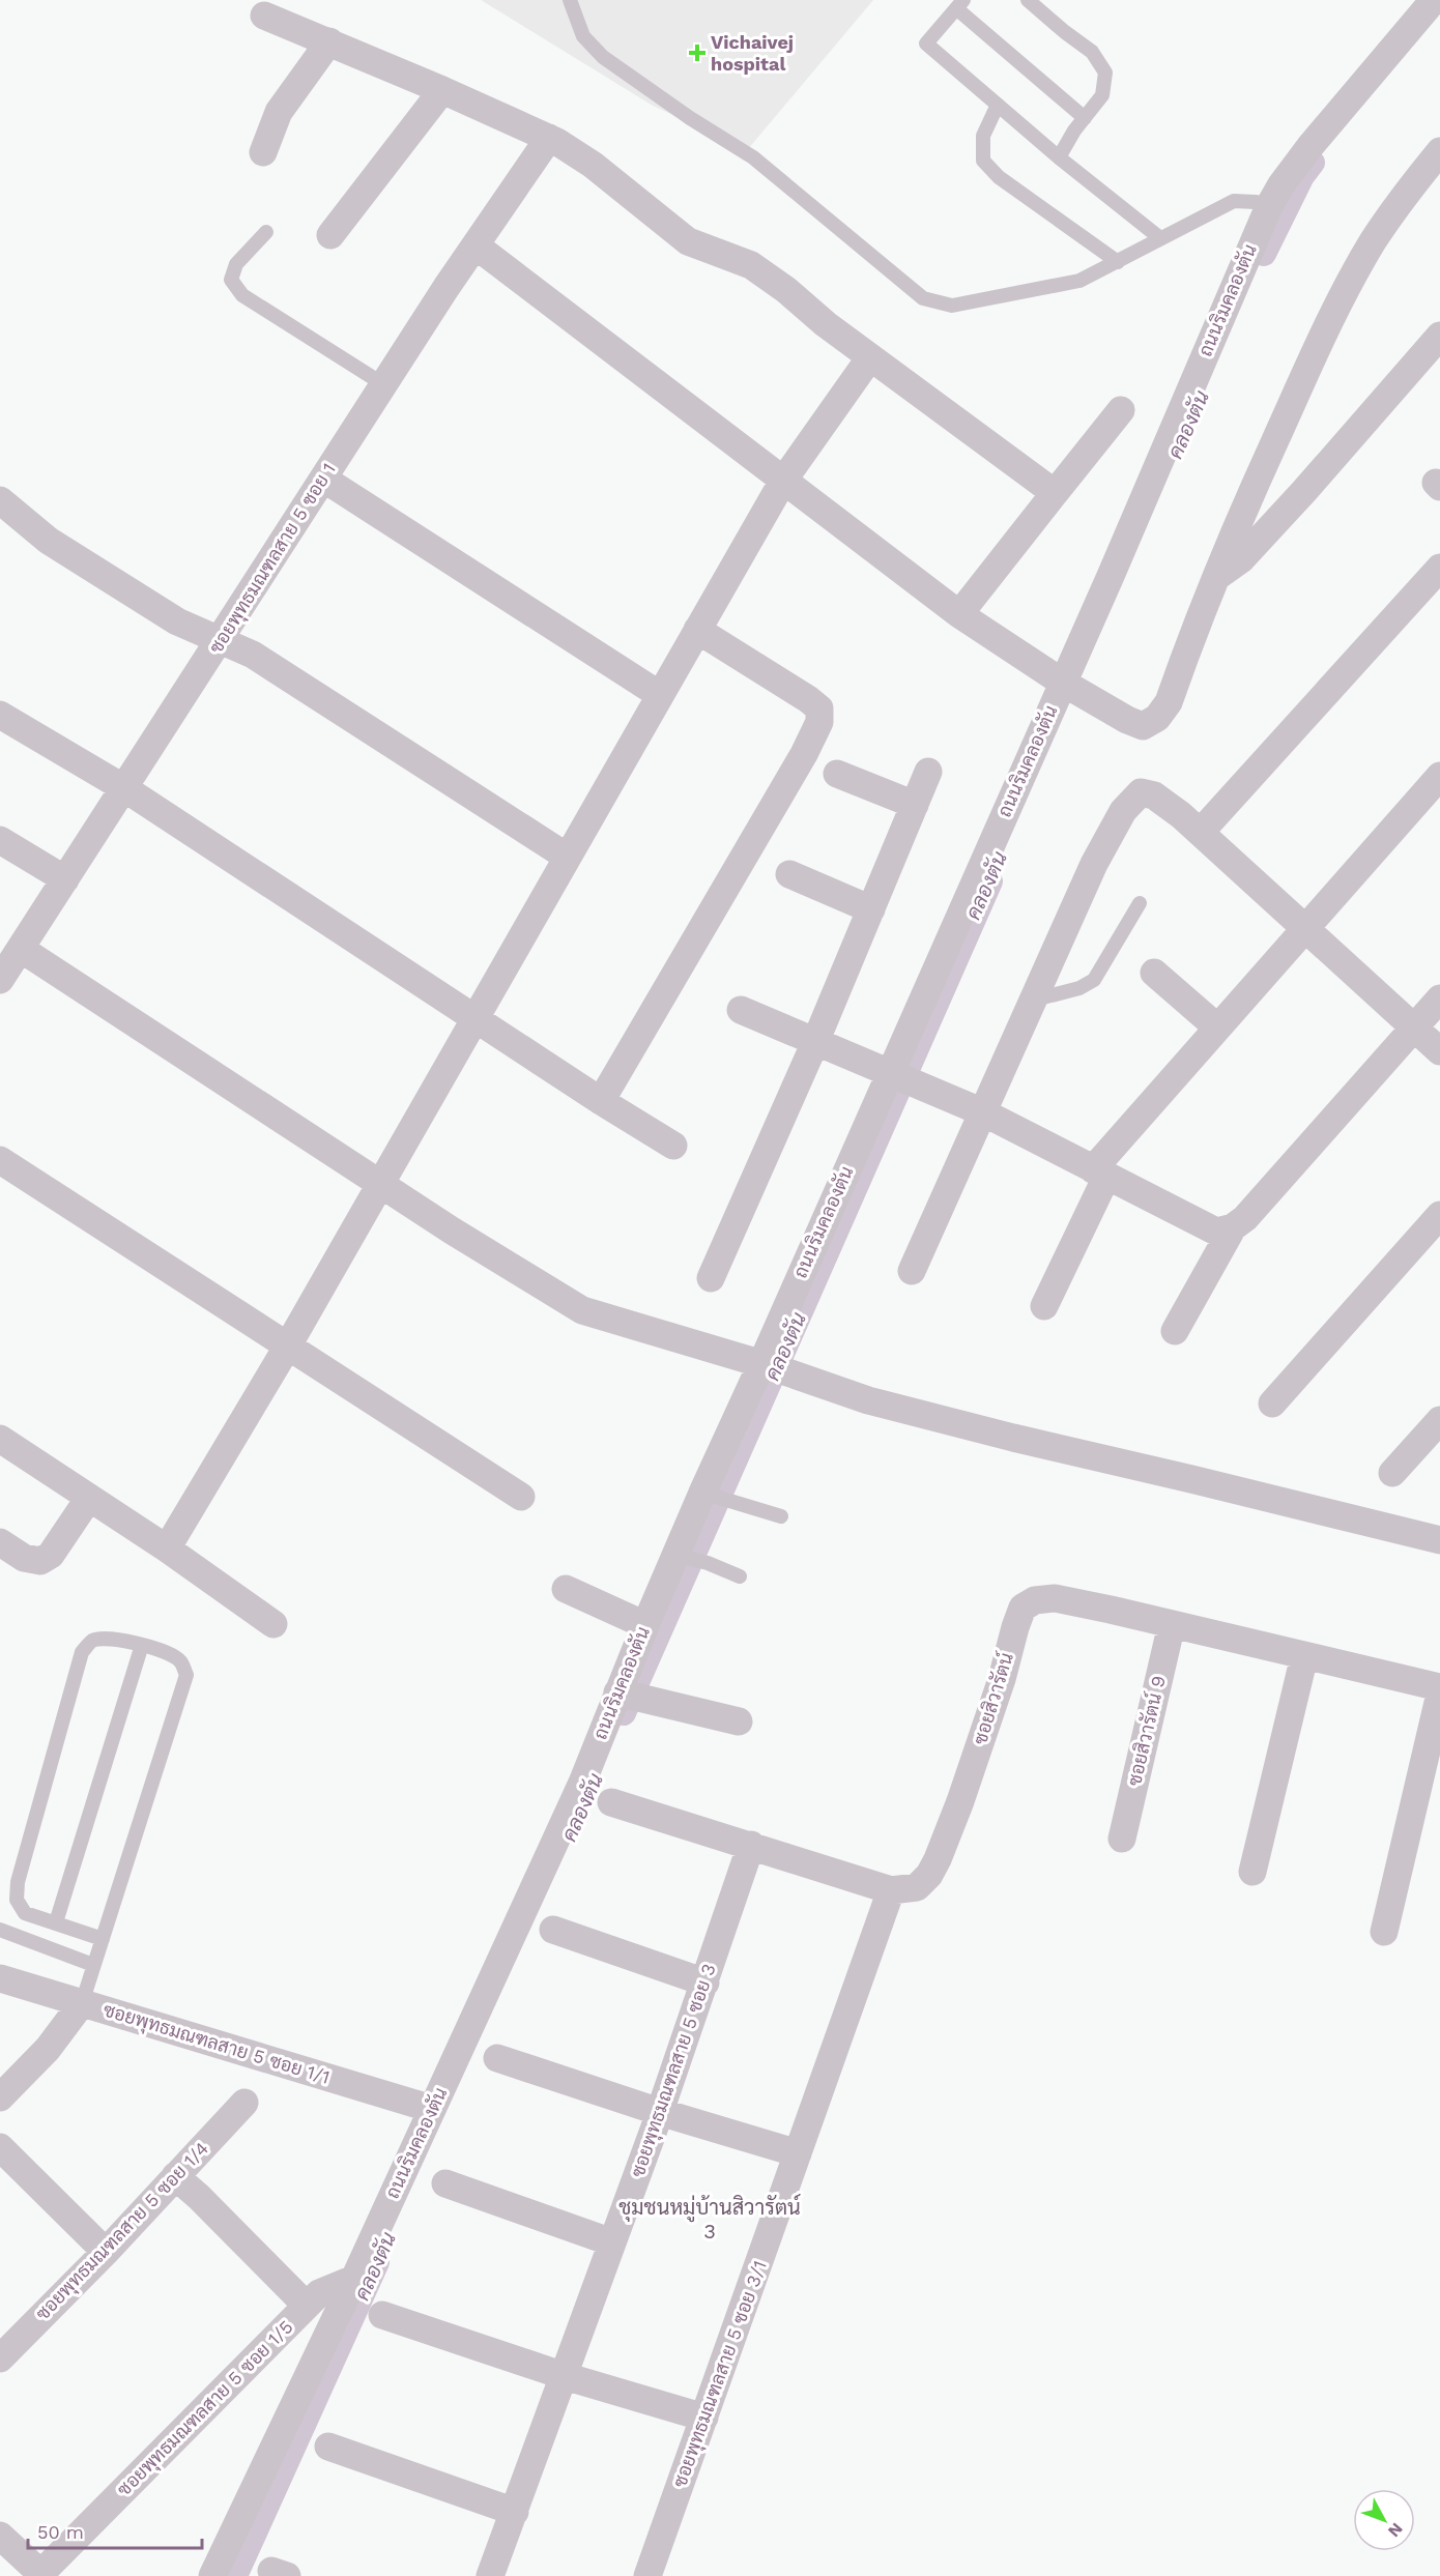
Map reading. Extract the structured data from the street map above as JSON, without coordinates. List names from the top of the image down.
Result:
{
  "streets": {
    "street": [
      "ถนนริมคลองตัน",
      "ซอยพุทธมณฑลสาย 5 ซอย 1",
      "ซอยสิวารัตน์",
      "ซอยสิวารัตน์ 9",
      "ซอยพุทธมณฑลสาย 5 ซอย 1/1",
      "ซอยพุทธมณฑลสาย 5 ซอย 3",
      "ซอยพุทธมณฑลสาย 5 ซอย 1/4",
      "ซอยพุทธมณฑลสาย 5 ซอย 3/1",
      "ซอยพุทธมณฑลสาย 5 ซอย 1/5"
    ]
  },
  "crossings": [
    ["ถนนริมคลองตัน", "ซอยพุทธมณฑลสาย 5 ซอย 1/1"],
    ["ถนนริมคลองตัน", "ซอยพุทธมณฑลสาย 5 ซอย 1/5"],
    ["ซอยสิวารัตน์", "ซอยสิวารัตน์ 9"],
    ["ซอยสิวารัตน์", "ซอยพุทธมณฑลสาย 5 ซอย 3/1"]
  ],
  "districts": ["ชุมชนหมู่บ้านสิวารัตน์ 3"],
  "water": ["คลองตัน"],
  "places": {
    "health": ["Vichaivej hospital"]
  },
  "scale_bar": "50 m",
  "north": "bottom right"
}
